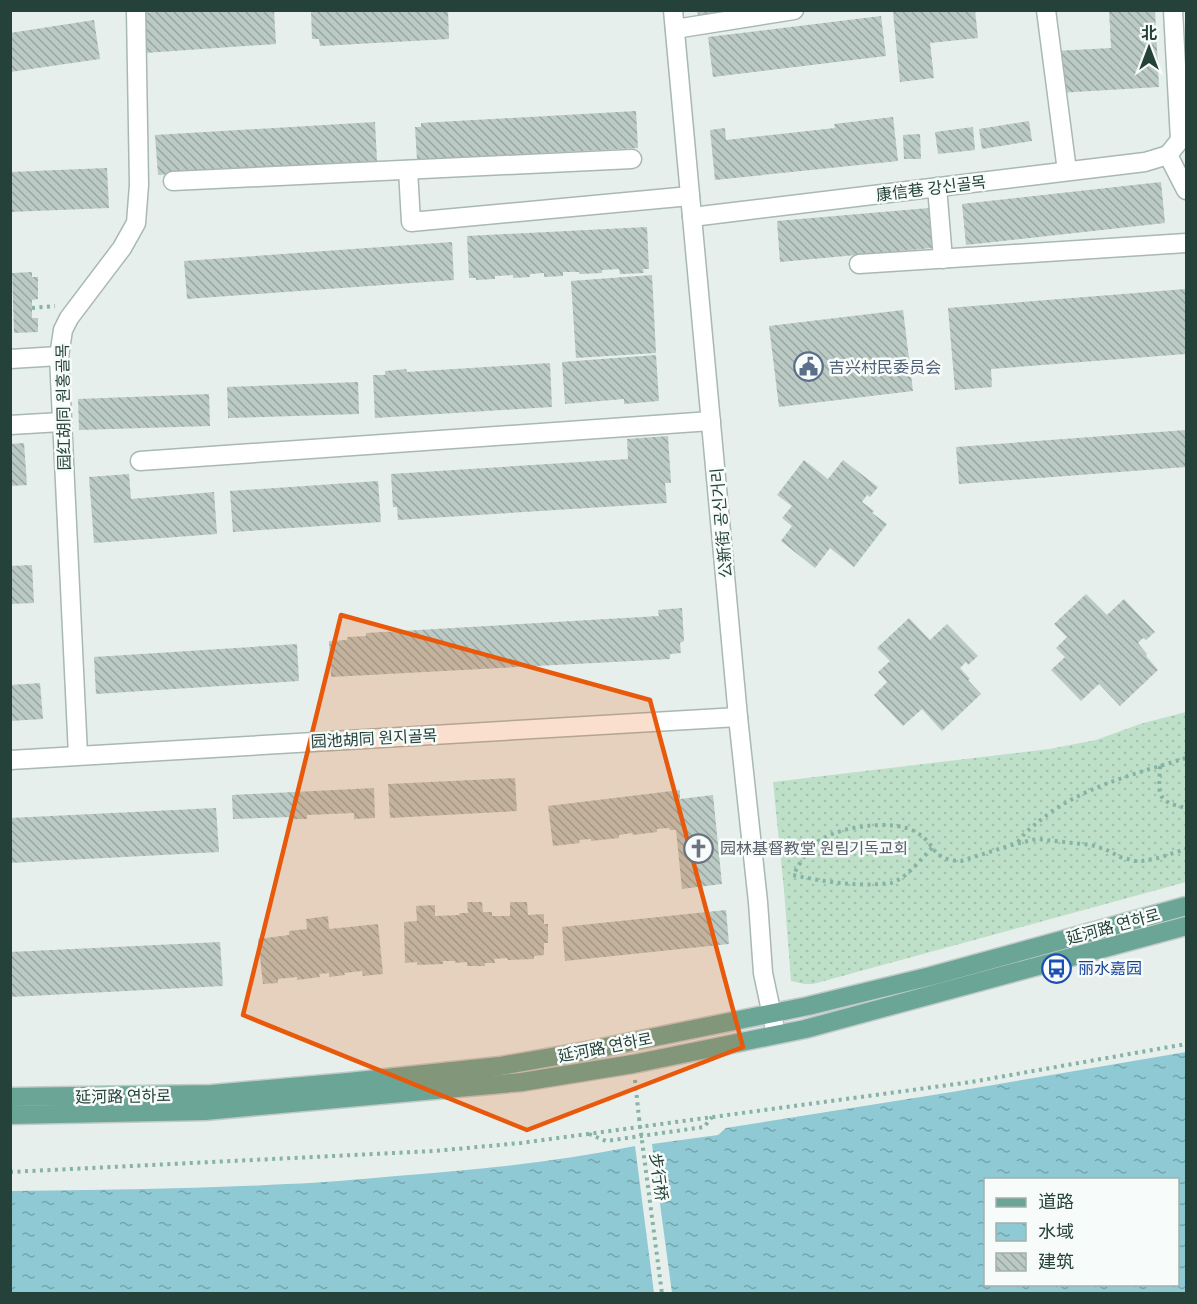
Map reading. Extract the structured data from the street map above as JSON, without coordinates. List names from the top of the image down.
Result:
{
  "streets": {
    "main road": ["延河路 연하로"],
    "street": [
      "康信巷 강신골목",
      "园红胡同 원홍골목",
      "公新街 공신거리",
      "园池胡同 원지골목"
    ],
    "path": ["步行桥"]
  },
  "crossings": [
    ["康信巷 강신골목", "公新街 공신거리"],
    ["园红胡同 원홍골목", "园池胡同 원지골목"],
    ["公新街 공신거리", "园池胡同 원지골목"],
    ["公新街 공신거리", "延河路 연하로"],
    ["延河路 연하로", "步行桥"]
  ],
  "places": {
    "public building": ["吉兴村民委员会"],
    "church": ["园林基督教堂 원림기독교회"],
    "bus stop": ["丽水嘉园"]
  },
  "legend": ["道路", "水域", "建筑"],
  "north": "top"
}
